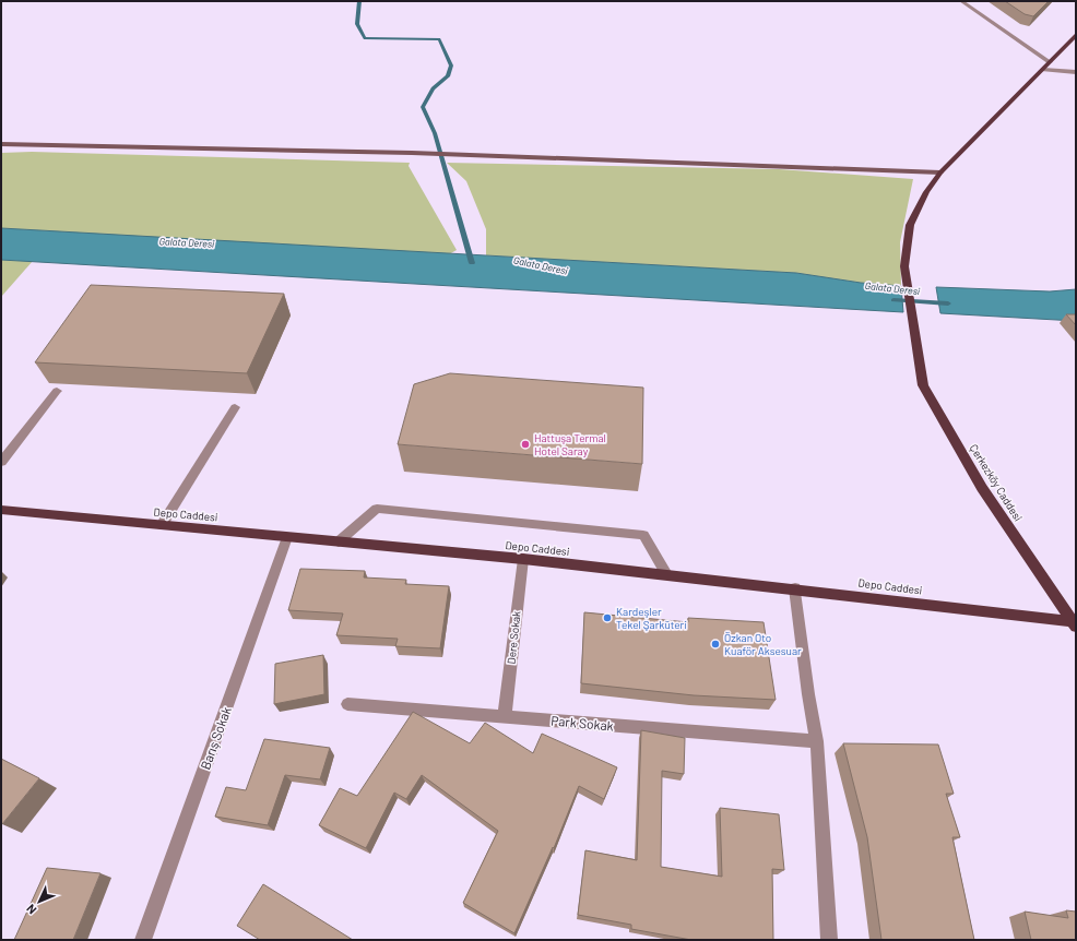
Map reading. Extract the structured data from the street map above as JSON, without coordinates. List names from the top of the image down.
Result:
{
  "streets": {
    "main road": ["Çerkezköy Caddesi", "Depo Caddesi"],
    "street": ["Dere Sokak", "Park Sokak", "Barış Sokak"]
  },
  "crossings": [
    ["Çerkezköy Caddesi", "Depo Caddesi"],
    ["Depo Caddesi", "Dere Sokak"],
    ["Depo Caddesi", "Barış Sokak"],
    ["Dere Sokak", "Park Sokak"]
  ],
  "water": ["Galata Deresi"],
  "places": ["Hattuşa Termal Hotel Saray", "Kardeşler Tekel Şarküteri", "Özkan Oto Kuaför Aksesuar"],
  "north": "bottom left"
}
